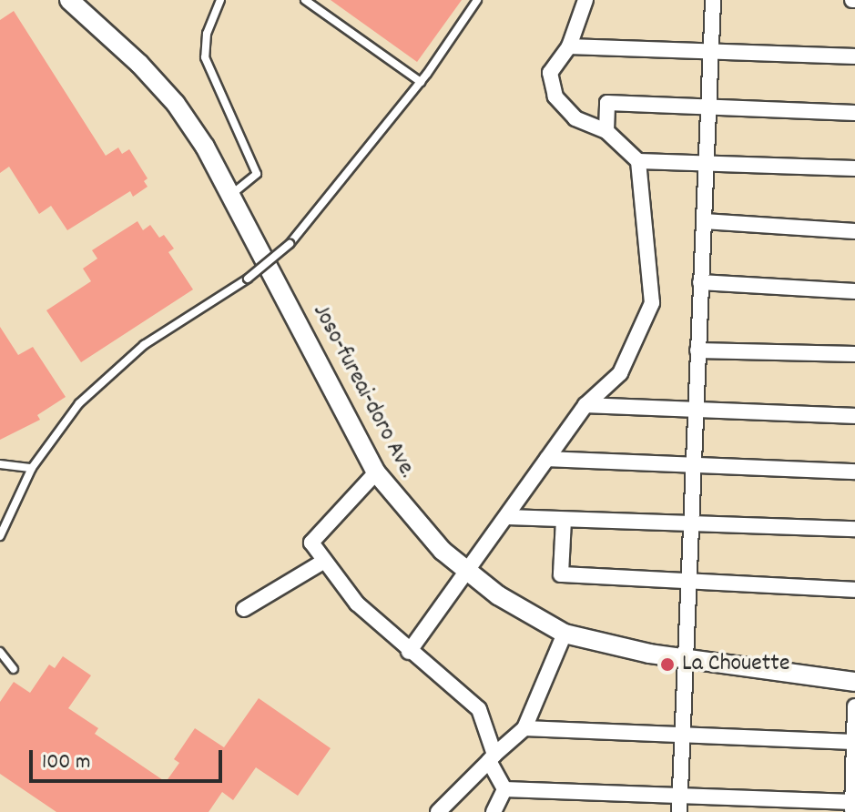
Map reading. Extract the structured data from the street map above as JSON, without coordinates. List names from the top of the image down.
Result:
{
  "streets": {
    "street": ["Joso-fureai-doro Ave."]
  },
  "places": ["La Chouette"],
  "scale_bar": "100 m"
}
